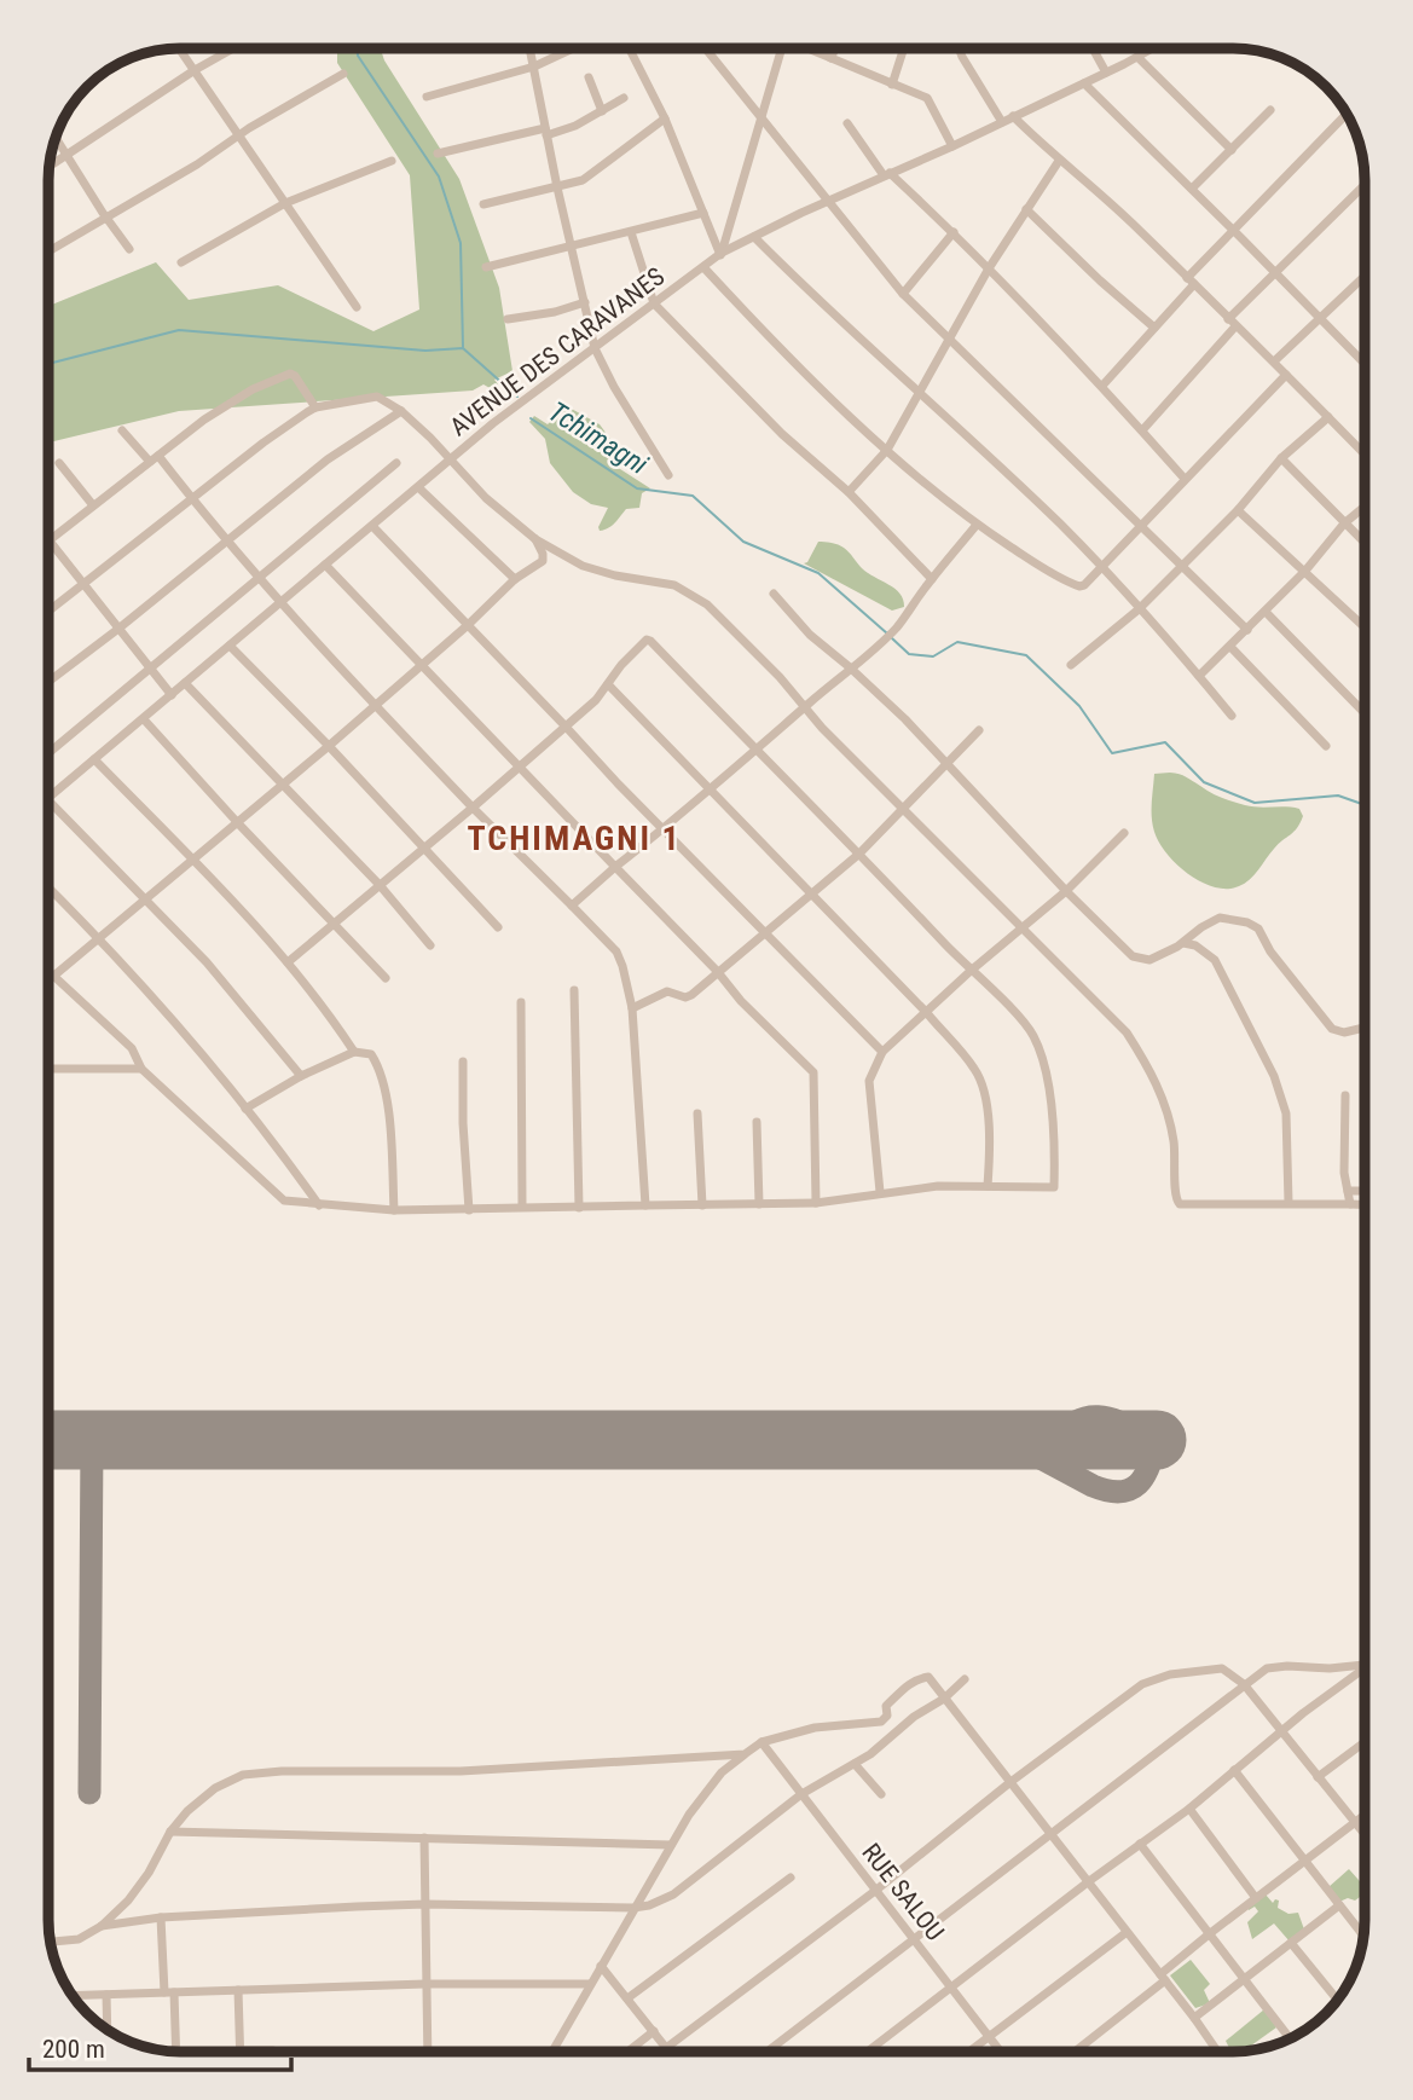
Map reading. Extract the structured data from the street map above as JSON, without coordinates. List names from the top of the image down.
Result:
{
  "streets": {
    "street": ["AVENUE DES CARAVANES", "RUE SALOU"]
  },
  "districts": ["TCHIMAGNI 1"],
  "water": ["Tchimagni"],
  "scale_bar": "200 m"
}
